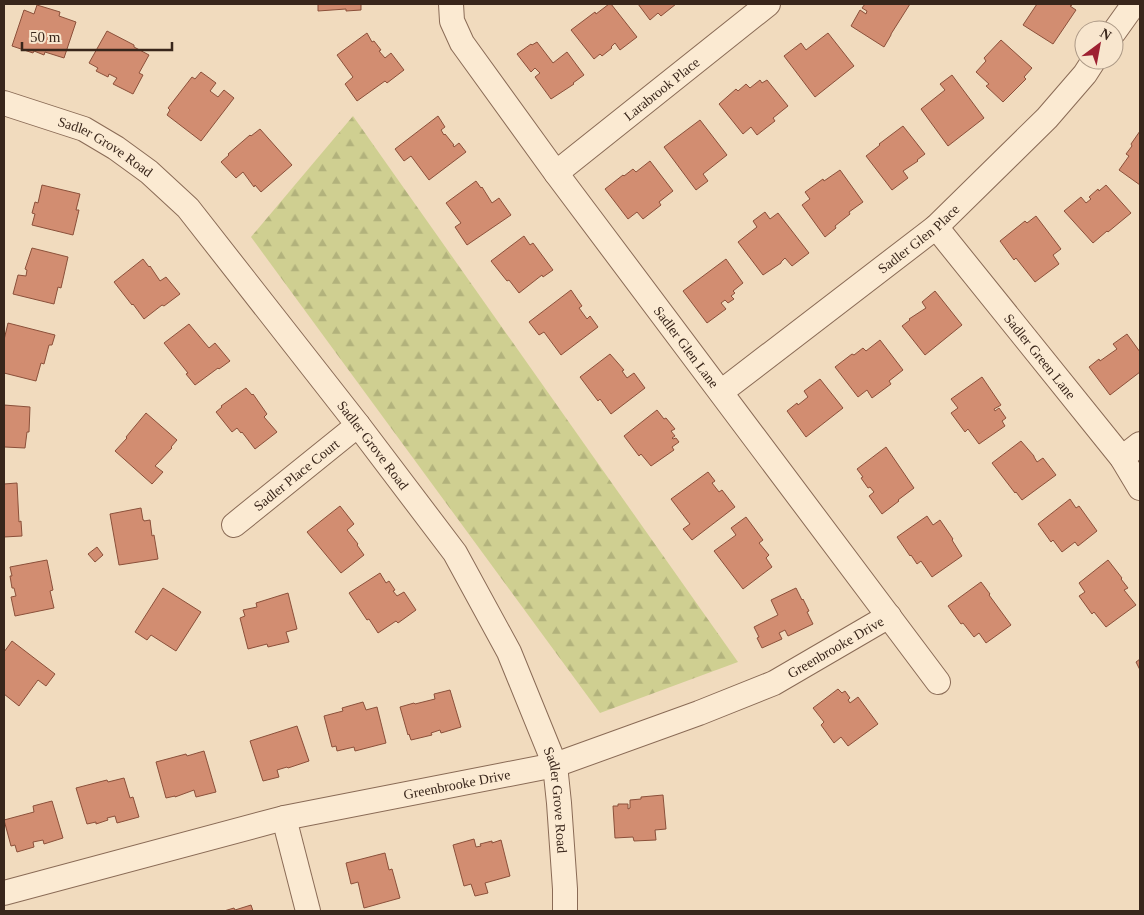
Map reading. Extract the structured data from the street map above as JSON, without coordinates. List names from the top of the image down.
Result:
{
  "streets": {
    "street": [
      "Larabrook Place",
      "Sadler Grove Road",
      "Sadler Glen Place",
      "Sadler Glen Lane",
      "Sadler Green Lane",
      "Sadler Place Court",
      "Greenbrooke Drive"
    ]
  },
  "crossings": [
    ["Larabrook Place", "Sadler Glen Lane"],
    ["Sadler Grove Road", "Sadler Place Court"],
    ["Sadler Grove Road", "Greenbrooke Drive"],
    ["Sadler Glen Place", "Sadler Glen Lane"],
    ["Sadler Glen Place", "Sadler Green Lane"],
    ["Sadler Glen Lane", "Greenbrooke Drive"]
  ],
  "scale_bar": "50 m",
  "north": "top right"
}
